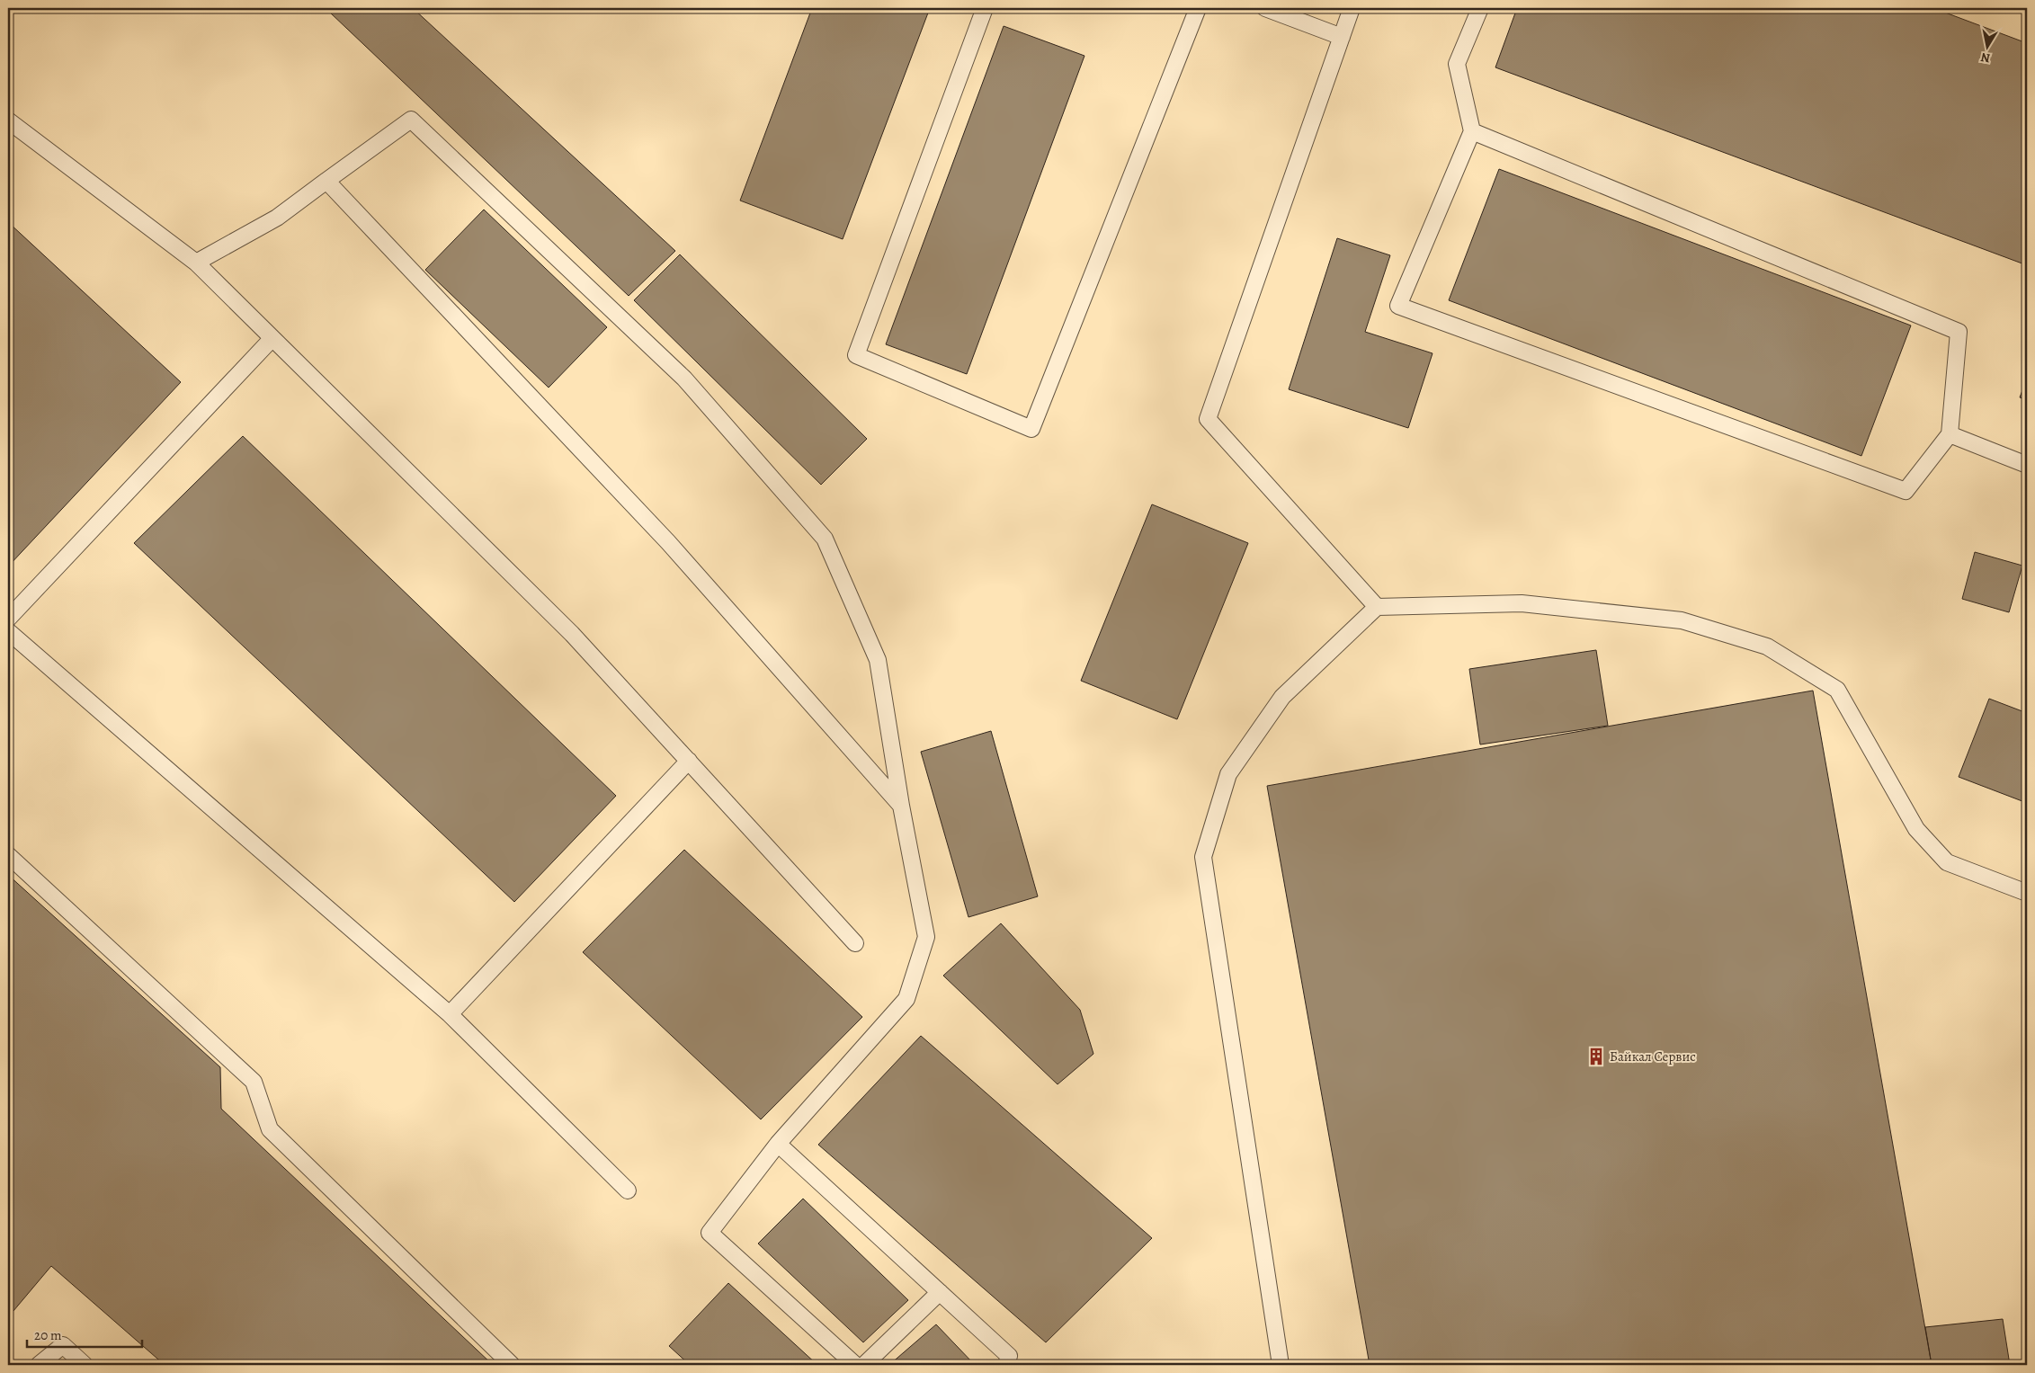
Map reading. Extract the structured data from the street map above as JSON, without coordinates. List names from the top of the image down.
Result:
{
  "places": {
    "building": ["Байкал Сервис"]
  },
  "scale_bar": "20 m",
  "north": "bottom"
}
